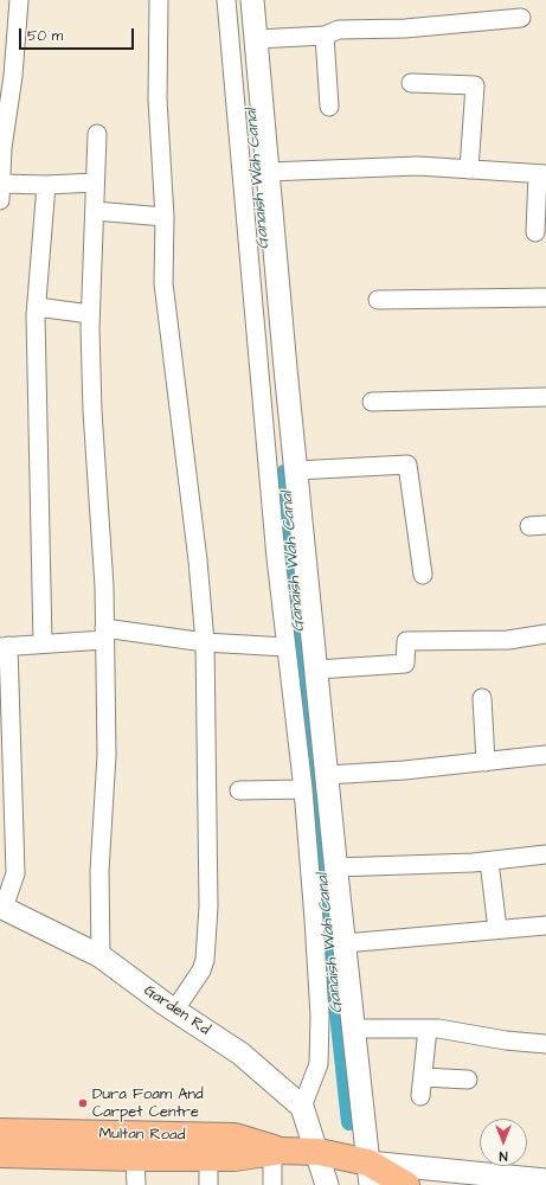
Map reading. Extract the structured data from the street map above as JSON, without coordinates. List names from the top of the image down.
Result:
{
  "streets": {
    "main road": ["Multan Road"],
    "street": ["Garden Rd"]
  },
  "crossings": [
    ["Garden Rd", "Multan Road"]
  ],
  "water": ["Ganaish Wah Canal"],
  "places": ["Dura Foam And Carpet Centre"],
  "scale_bar": "50 m",
  "north": "bottom"
}
